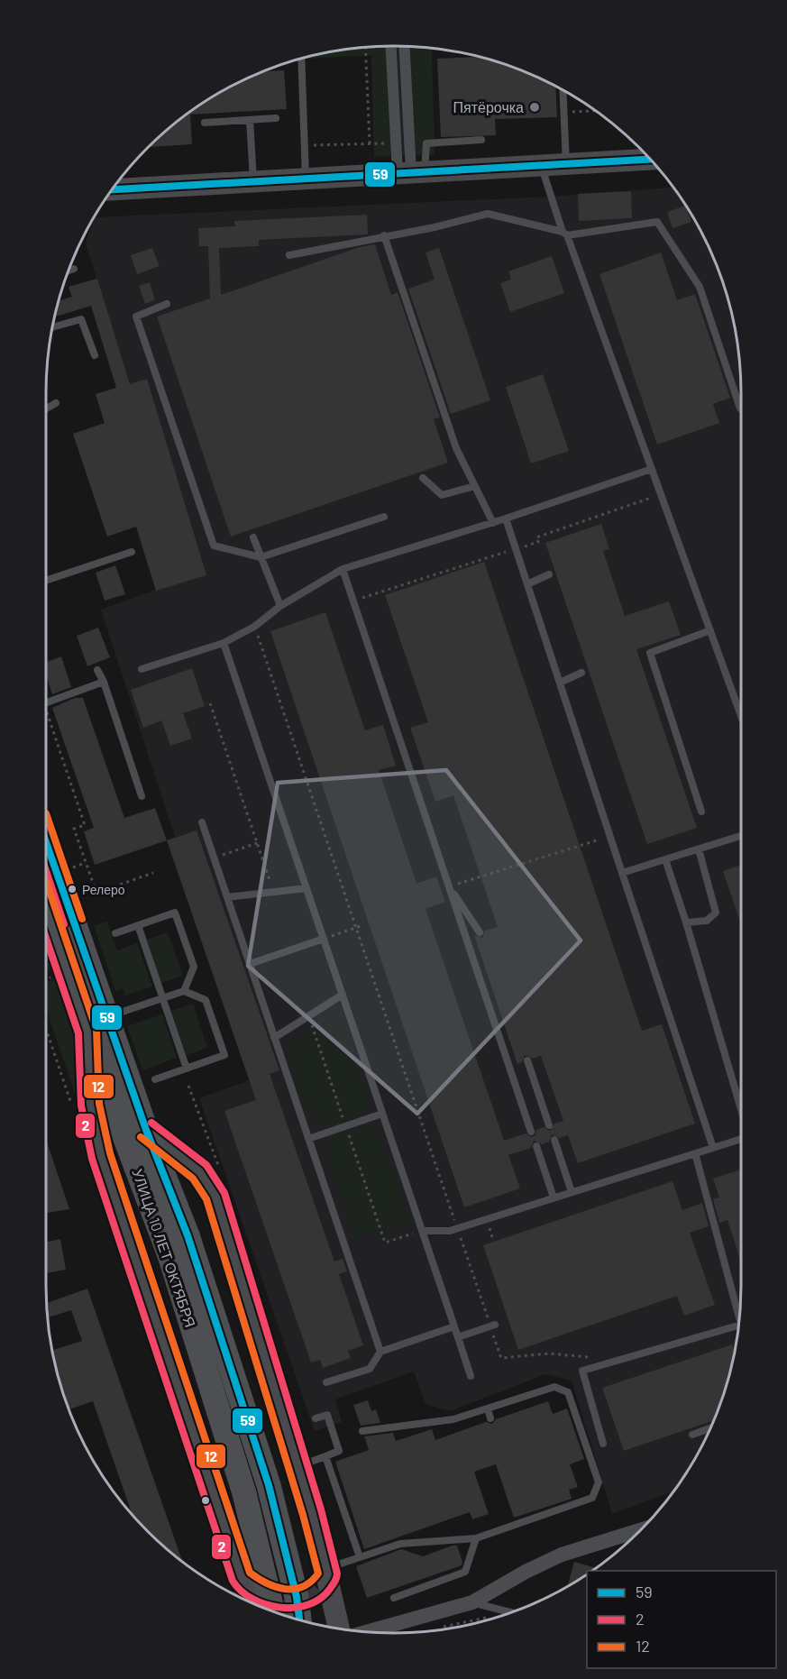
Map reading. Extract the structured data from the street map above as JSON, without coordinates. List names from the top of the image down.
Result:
{
  "streets": {
    "main road": ["УЛИЦА 10 ЛЕТ ОКТЯБРЯ"]
  },
  "places": ["Пятёрочка", "Релеро"],
  "lines": ["transit line 59", "transit line 12", "transit line 2"],
  "legend": ["59", "2", "12"]
}
